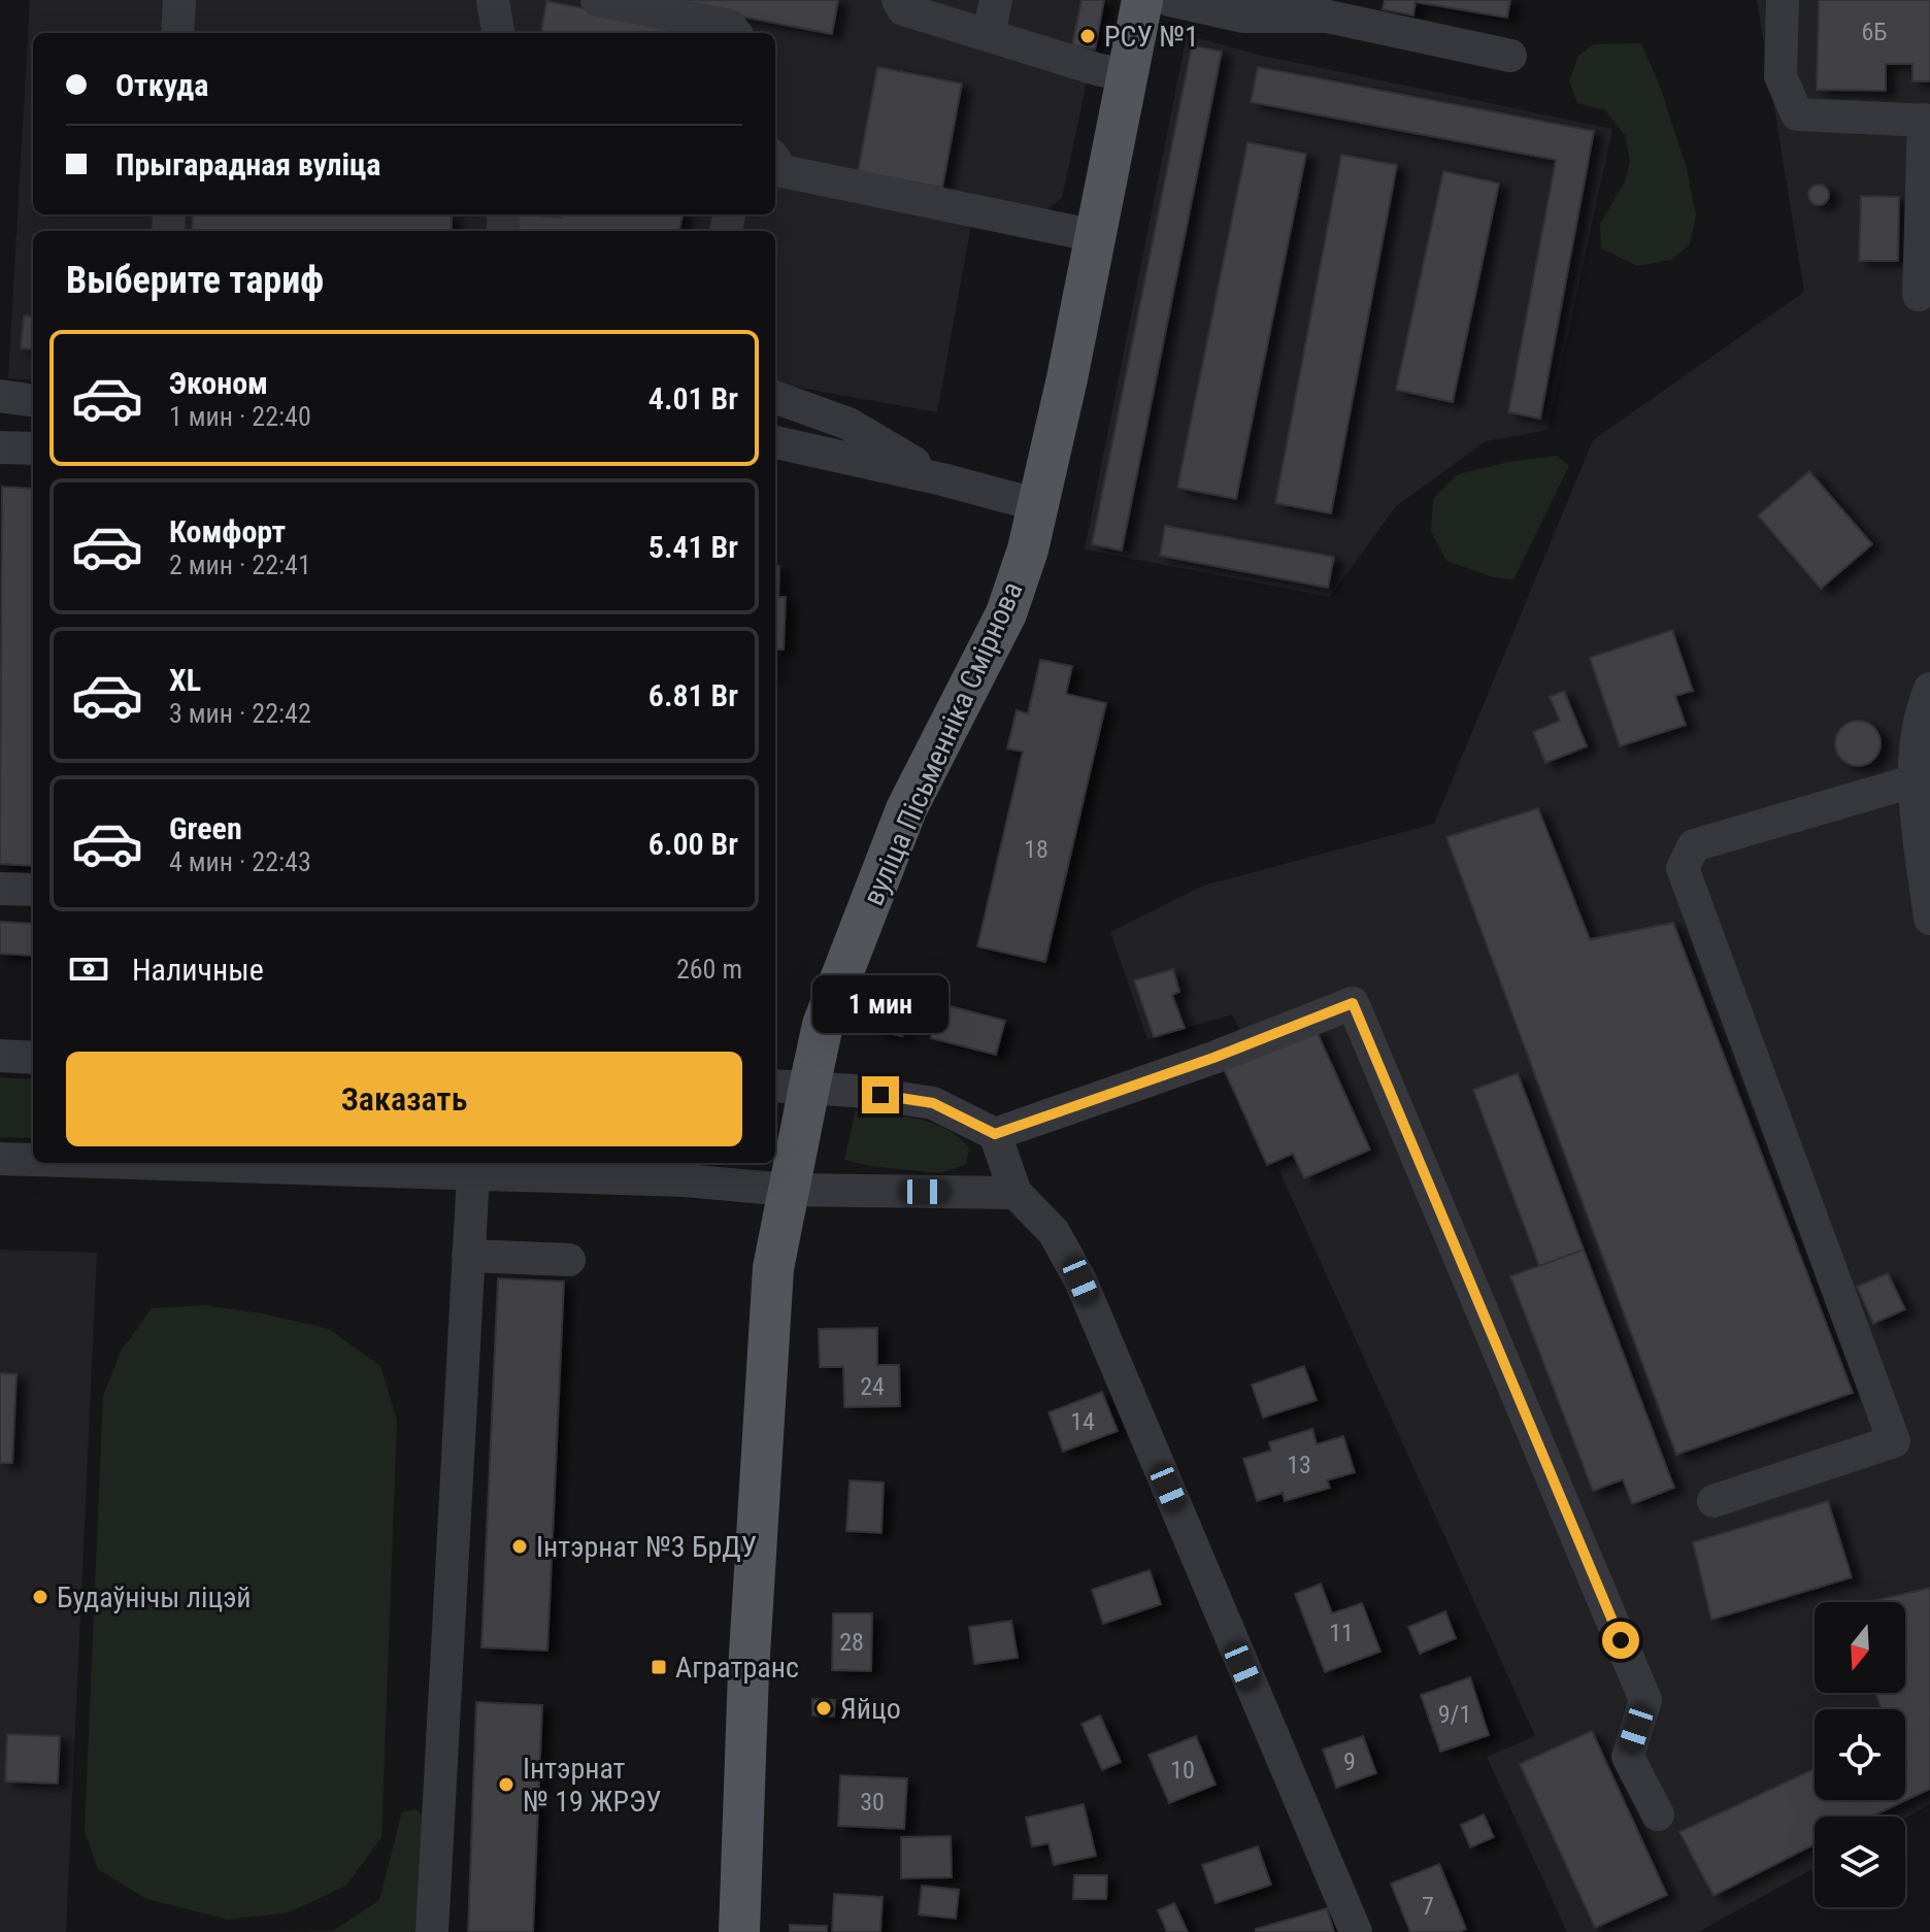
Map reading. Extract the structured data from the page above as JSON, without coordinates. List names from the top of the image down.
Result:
{
  "streets": {
    "main road": ["вуліца Пісьменніка Смірнова"]
  },
  "places": {
    "other": [
      "РСУ №1",
      "Інтэрнат №3 БрДУ",
      "Будаўнічы ліцэй",
      "Яйцо",
      "Інтэрнат № 19 ЖРЭУ"
    ],
    "transit": ["Агратранс"]
  },
  "house_numbers": [
    "6Б",
    "18",
    "24",
    "14",
    "13",
    "11",
    "28",
    "9/1",
    "9",
    "10",
    "30",
    "7"
  ],
  "north": "bottom",
  "page": {
    "banner": ["Откуда", "Прыгарадная вуліца"],
    "heading": "Выберите тариф",
    "list": [
      {
        "name": "Эконом",
        "note": "1 мин · 22:40",
        "value": "4.01 Br"
      },
      {
        "name": "Комфорт",
        "note": "2 мин · 22:41",
        "value": "5.41 Br"
      },
      {
        "name": "XL",
        "note": "3 мин · 22:42",
        "value": "6.81 Br"
      },
      {
        "name": "Green",
        "note": "4 мин · 22:43",
        "value": "6.00 Br"
      }
    ],
    "pay": ["Наличные", "260 m"],
    "bubble": "1 мин",
    "buttons": "Заказать"
  }
}
